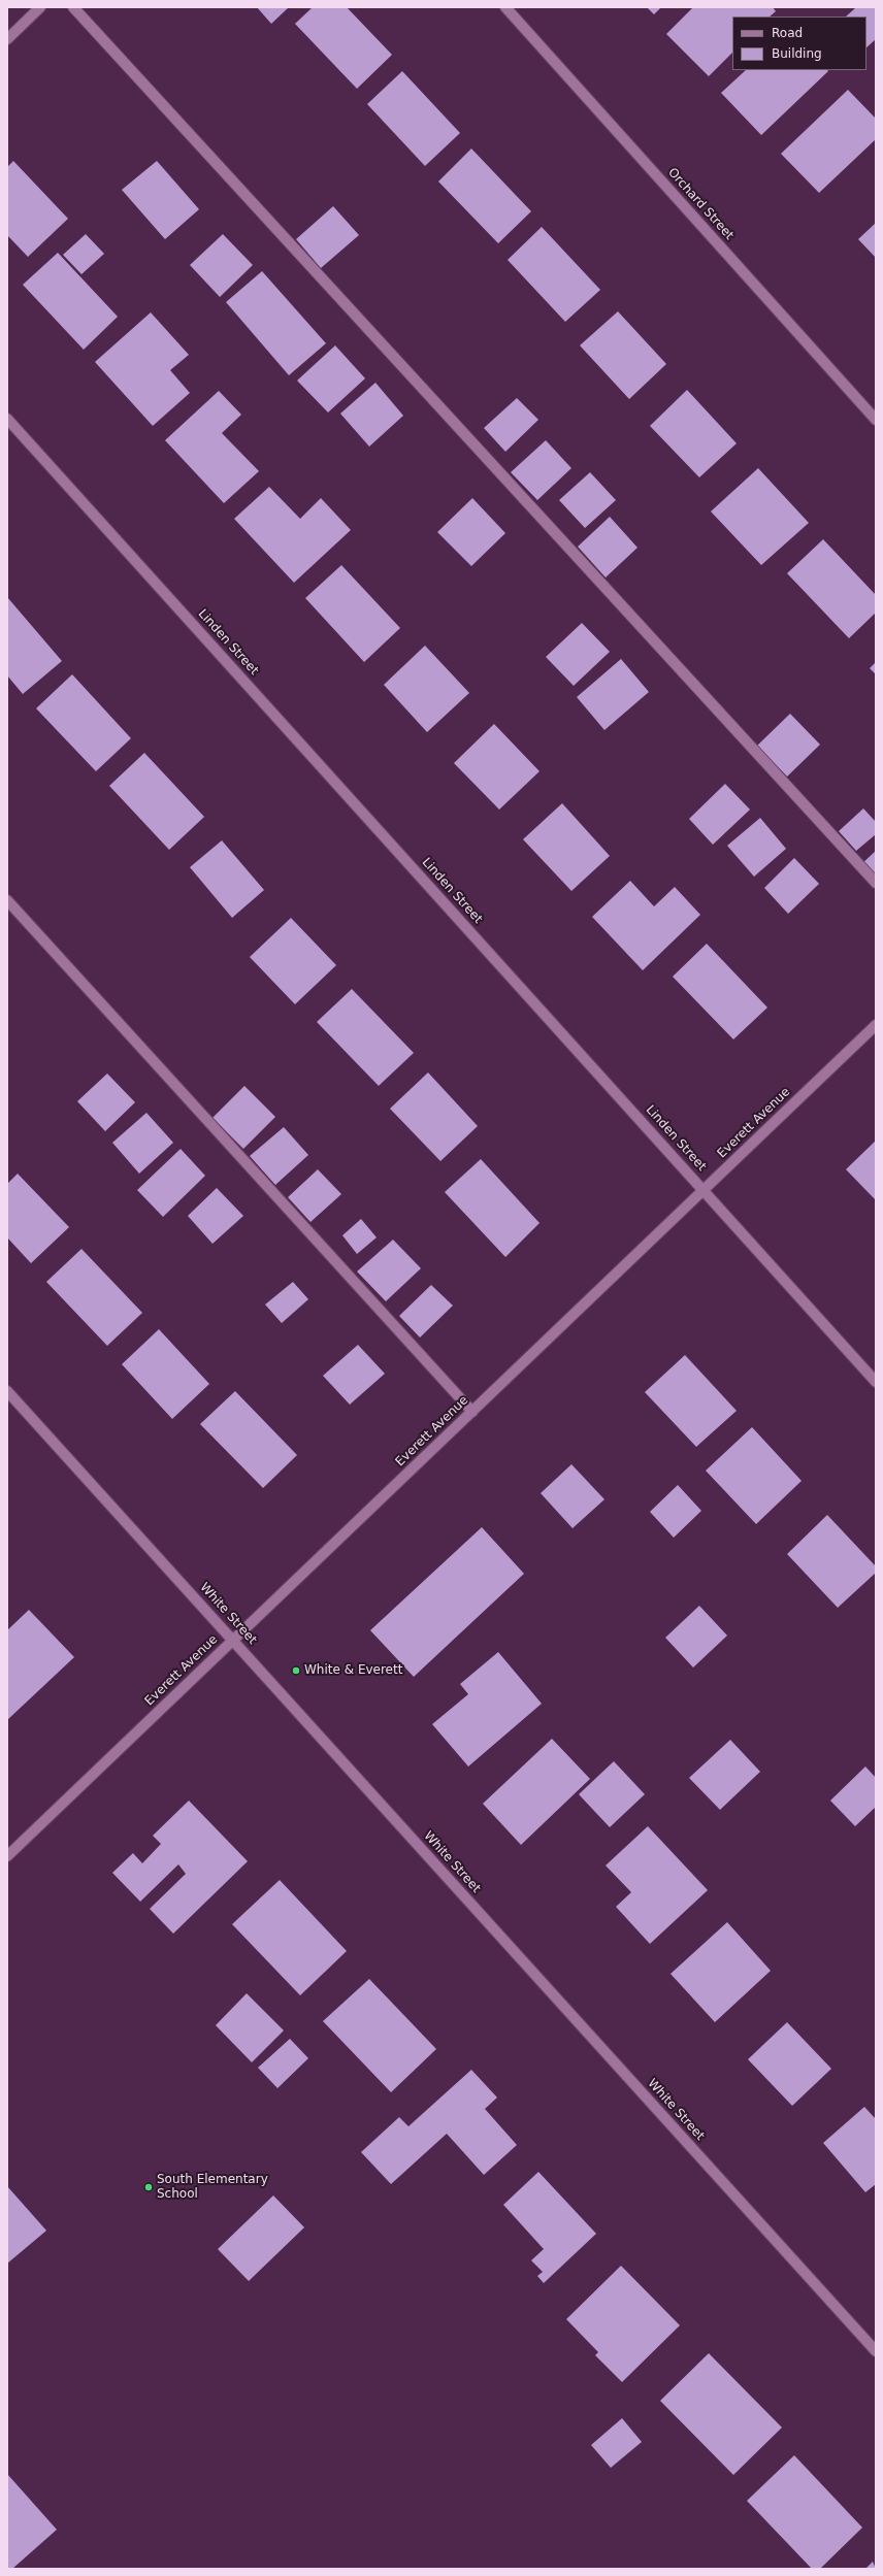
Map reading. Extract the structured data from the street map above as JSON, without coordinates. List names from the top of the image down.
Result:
{
  "streets": {
    "street": [
      "Orchard Street",
      "Linden Street",
      "Everett Avenue",
      "White Street"
    ]
  },
  "crossings": [
    ["Linden Street", "Everett Avenue"],
    ["Everett Avenue", "White Street"]
  ],
  "places": ["White & Everett", "South Elementary School"],
  "legend": ["Road", "Building"]
}
